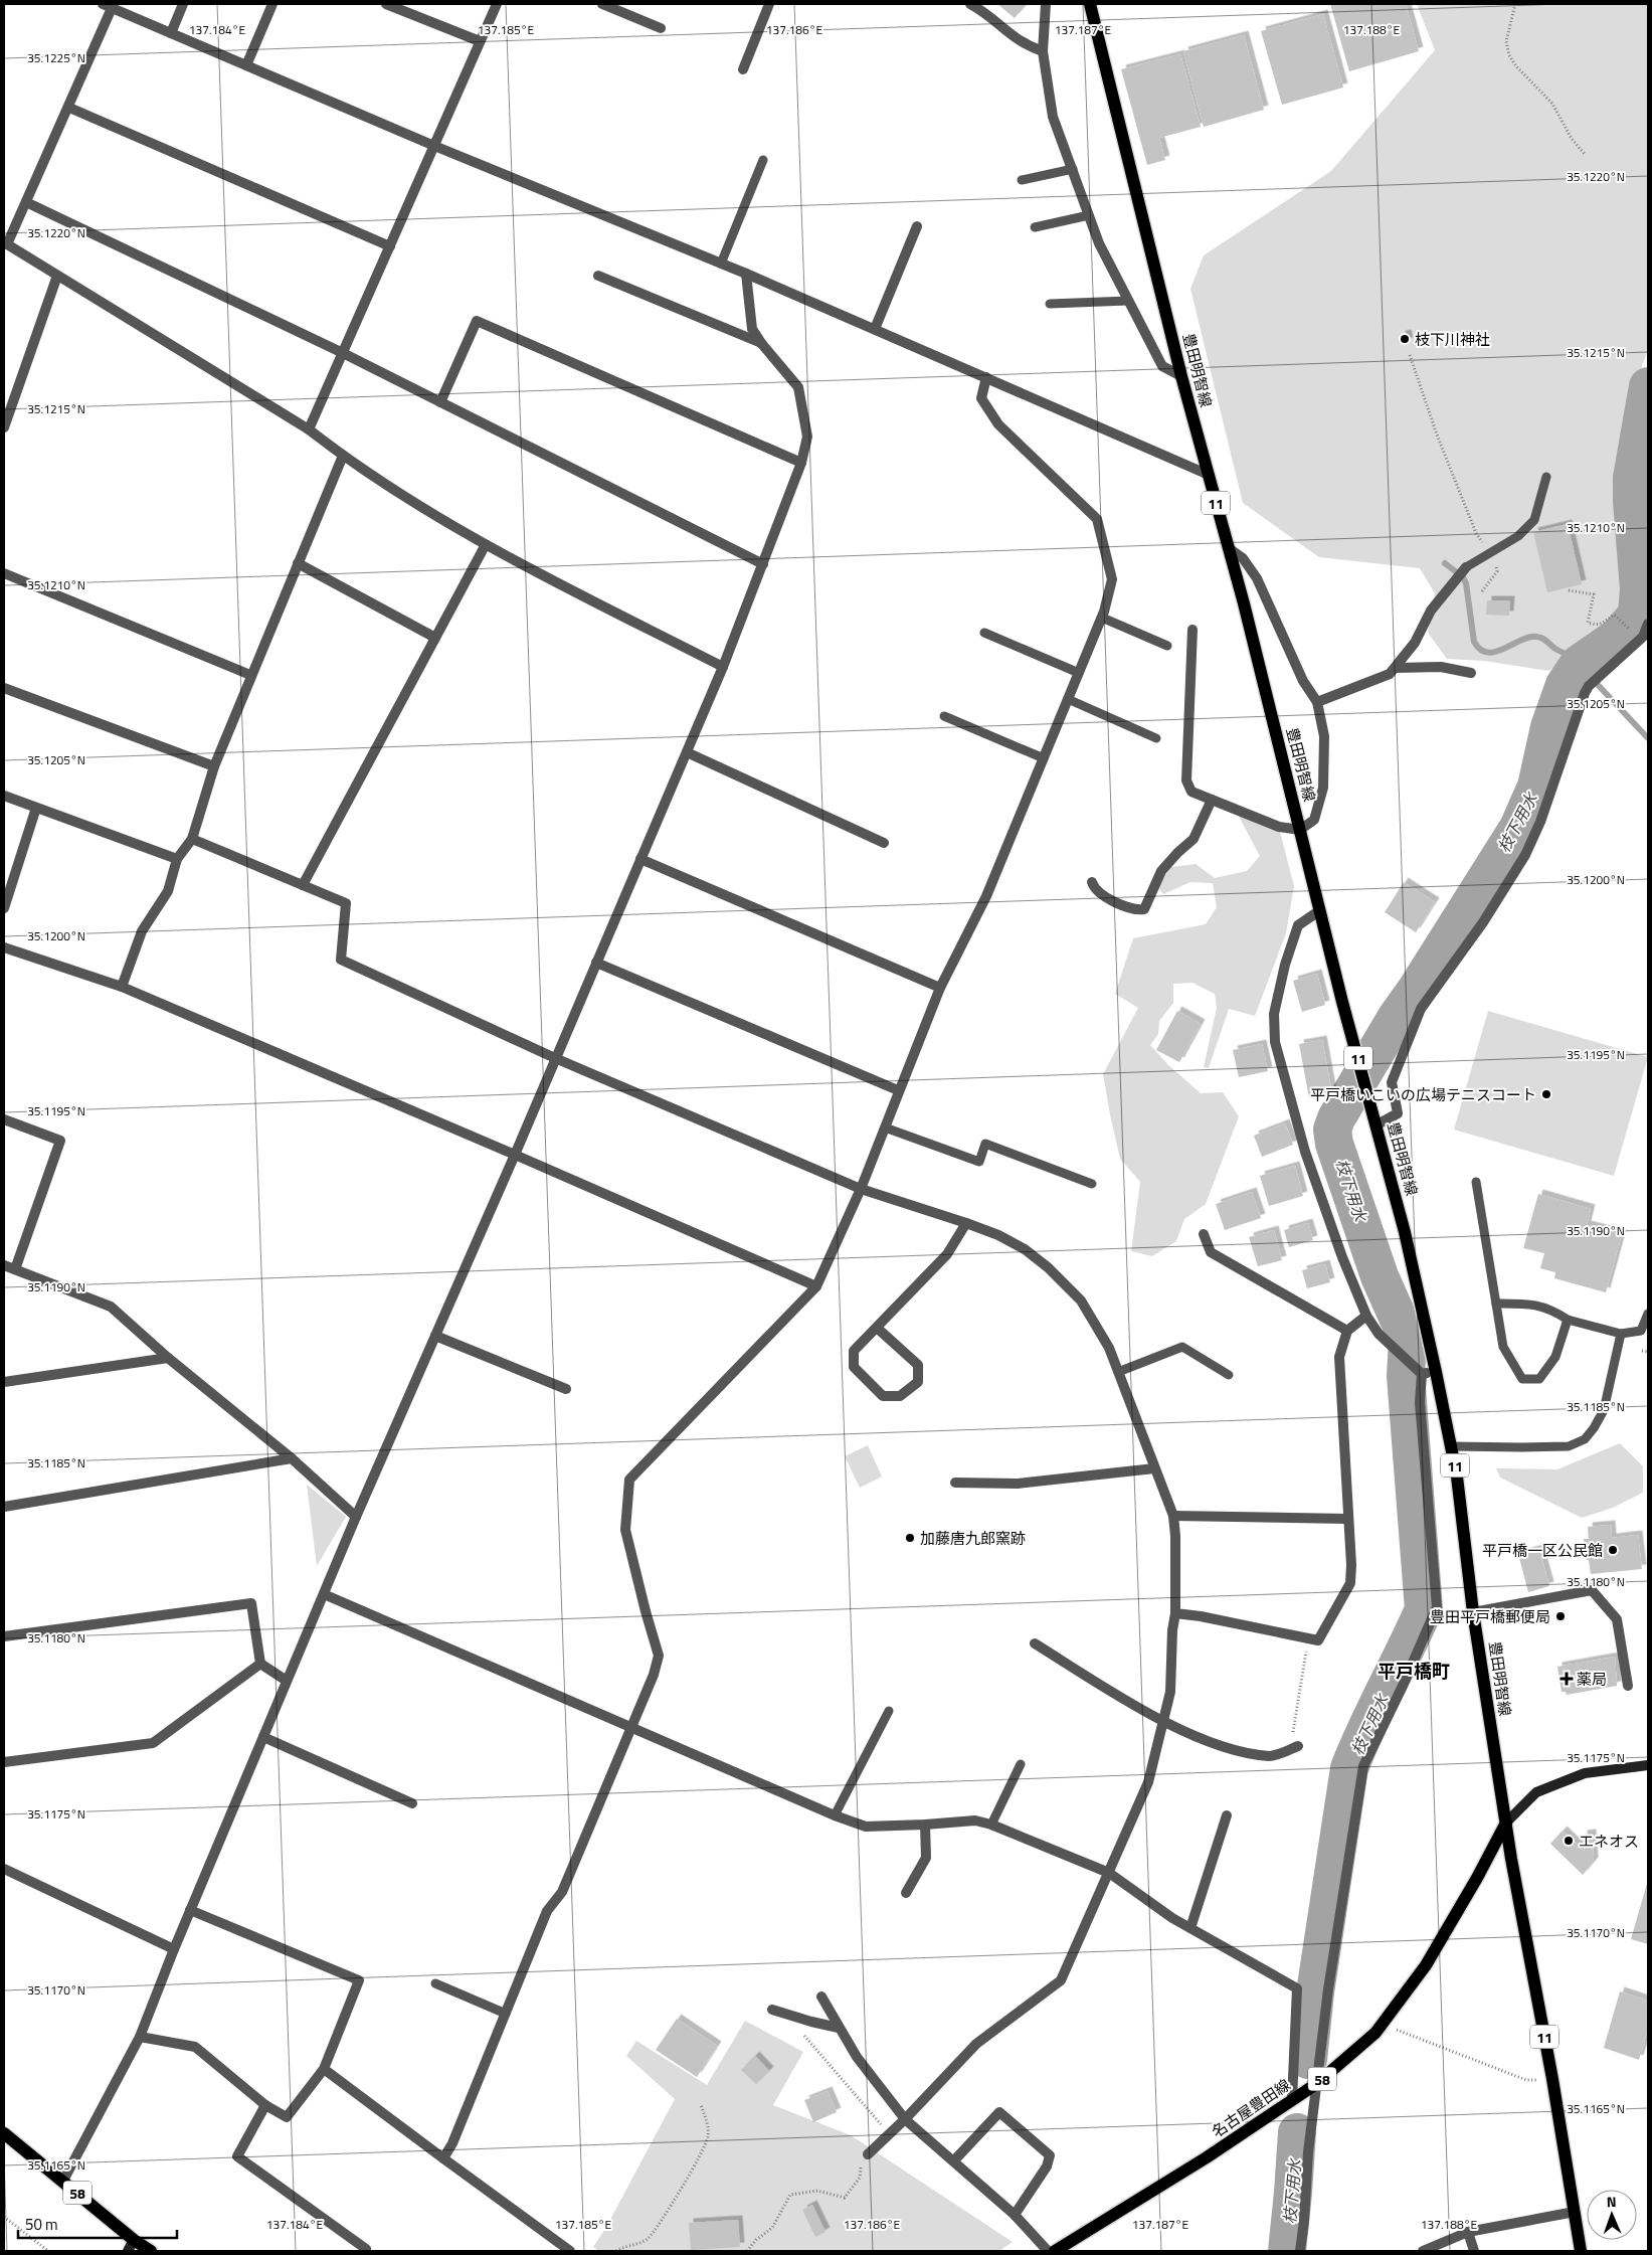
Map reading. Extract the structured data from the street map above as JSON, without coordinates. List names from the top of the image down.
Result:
{
  "streets": {
    "main road": [
      "豊田明智線",
      "11",
      "58",
      "名古屋豊田線"
    ]
  },
  "crossings": [
    ["豊田明智線", "名古屋豊田線"]
  ],
  "districts": ["平戸橋町"],
  "water": ["枝下用水"],
  "places": {
    "other": [
      "枝下川神社",
      "平戸橋いこいの広場テニスコート",
      "加藤唐九郎窯跡",
      "平戸橋一区公民館",
      "豊田平戸橋郵便局",
      "エネオス"
    ],
    "health": ["薬局"]
  },
  "scale_bar": "50 m",
  "north": "top",
  "coordinates": [
    "137.184°E",
    "137.185°E",
    "137.186°E",
    "137.187°E",
    "137.188°E",
    "35.1225°N",
    "35.1220°N",
    "35.1215°N",
    "35.1210°N",
    "35.1205°N",
    "35.1200°N",
    "35.1195°N",
    "35.1190°N",
    "35.1185°N",
    "35.1180°N",
    "35.1175°N",
    "35.1170°N",
    "35.1165°N"
  ]
}
